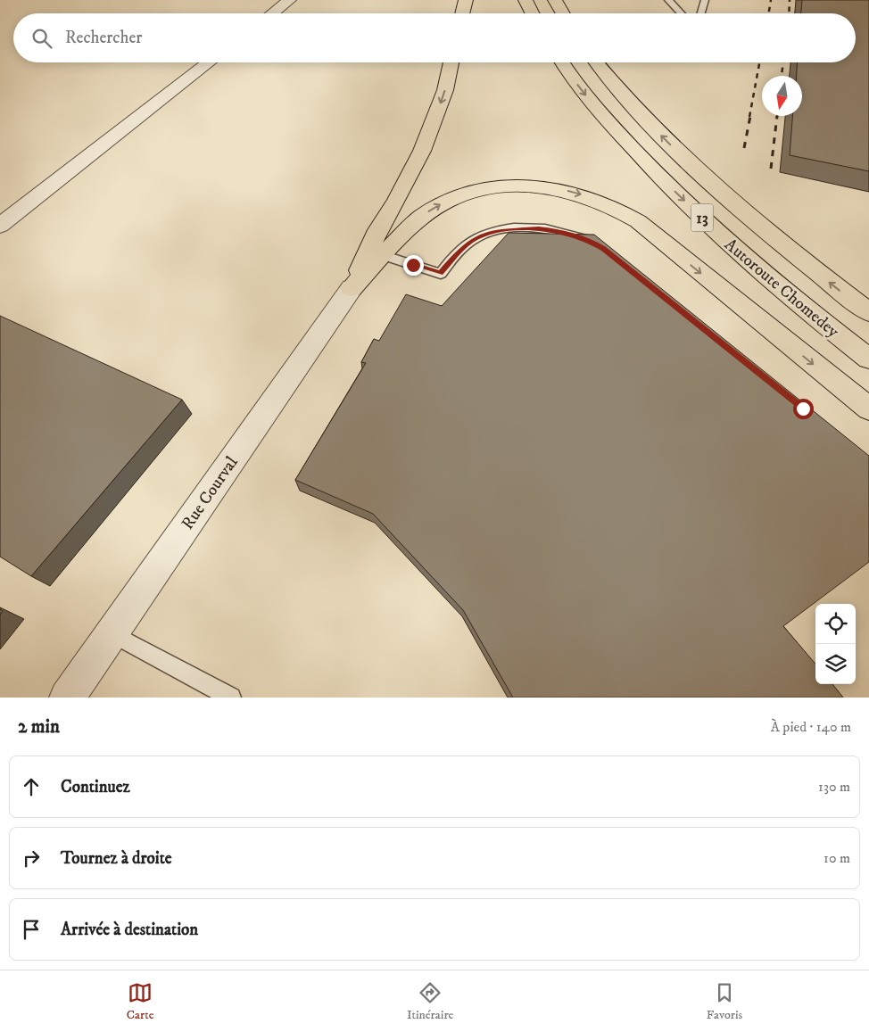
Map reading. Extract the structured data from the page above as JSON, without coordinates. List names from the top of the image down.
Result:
{
  "streets": {
    "highway": ["13", "Autoroute Chomedey"],
    "street": ["Rue Courval"]
  },
  "north": "bottom",
  "page": {
    "search": "Rechercher",
    "heading": ["2 min", "À pied · 140 m"],
    "list": [
      ["Continuez", "130 m"],
      ["Tournez à droite", "10 m"],
      "Arrivée à destination"
    ],
    "nav": ["Carte", "Itinéraire", "Favoris"]
  }
}
